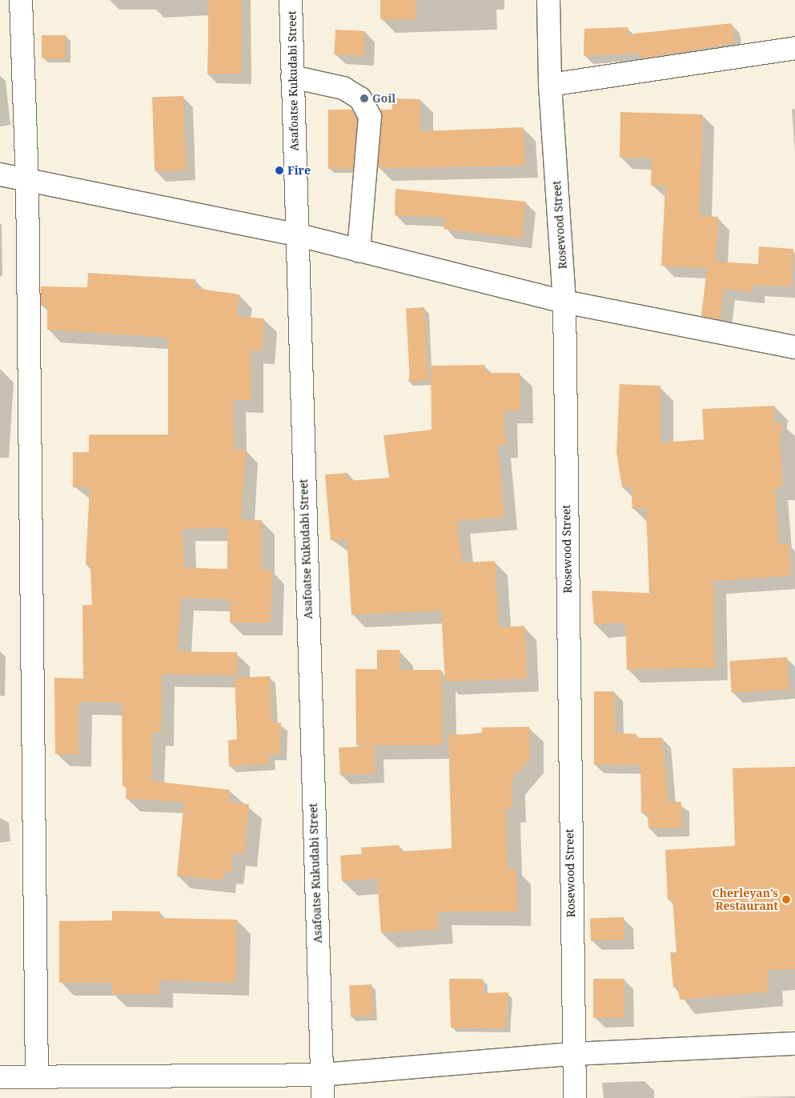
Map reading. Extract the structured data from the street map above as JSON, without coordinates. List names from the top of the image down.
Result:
{
  "streets": {
    "street": ["Asafoatse Kukudabi Street", "Rosewood Street"]
  },
  "places": ["Goil", "Fire", "Cherleyan’s Restaurant"]
}
